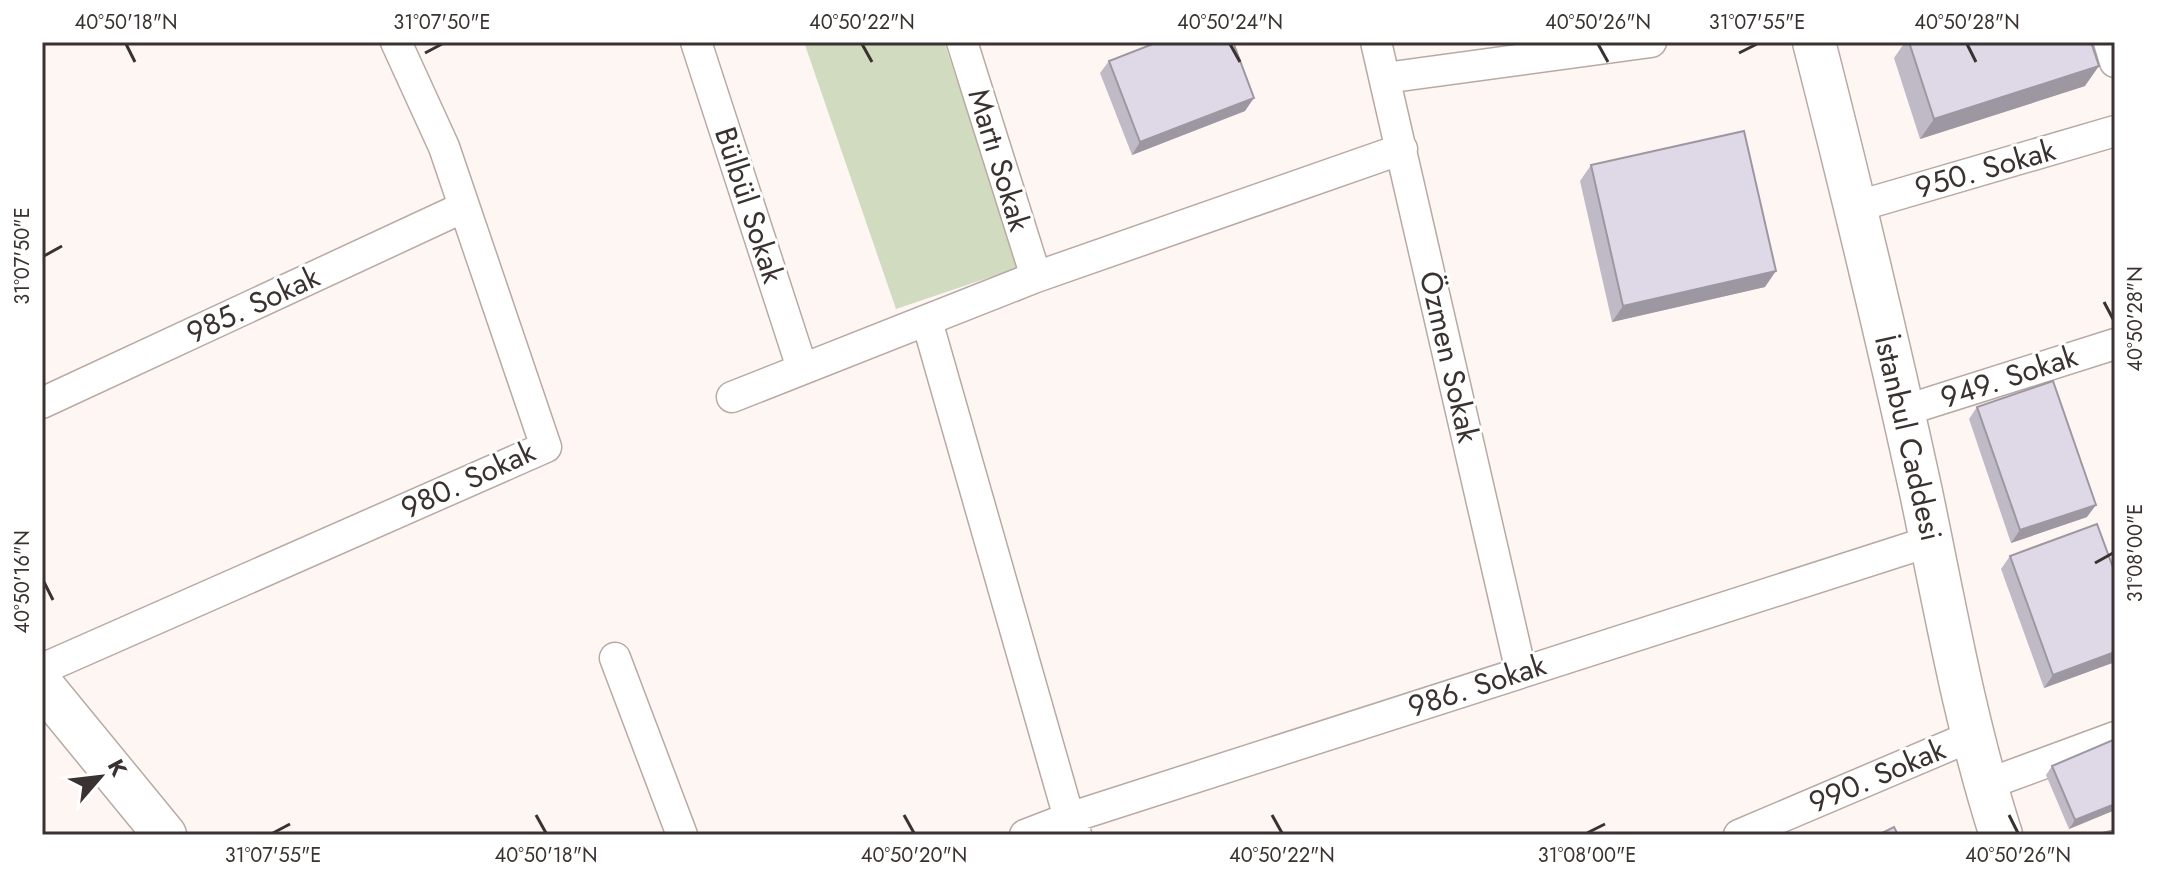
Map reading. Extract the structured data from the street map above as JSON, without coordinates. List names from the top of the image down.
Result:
{
  "streets": {
    "main road": ["İstanbul Caddesi"],
    "street": [
      "Martı Sokak",
      "950. Sokak",
      "Bülbül Sokak",
      "985. Sokak",
      "Özmen Sokak",
      "949. Sokak",
      "980. Sokak",
      "986. Sokak",
      "990. Sokak"
    ]
  },
  "crossings": [
    ["950. Sokak", "İstanbul Caddesi"],
    ["985. Sokak", "980. Sokak"],
    ["Özmen Sokak", "986. Sokak"],
    ["949. Sokak", "İstanbul Caddesi"],
    ["İstanbul Caddesi", "986. Sokak"],
    ["İstanbul Caddesi", "990. Sokak"]
  ],
  "north": "top right",
  "coordinates": [
    "40°50'18\"N",
    "31°07'50\"E",
    "40°50'22\"N",
    "40°50'24\"N",
    "40°50'26\"N",
    "31°07'55\"E",
    "40°50'28\"N",
    "31°08'00\"E",
    "40°50'16\"N",
    "40°50'20\"N"
  ]
}
